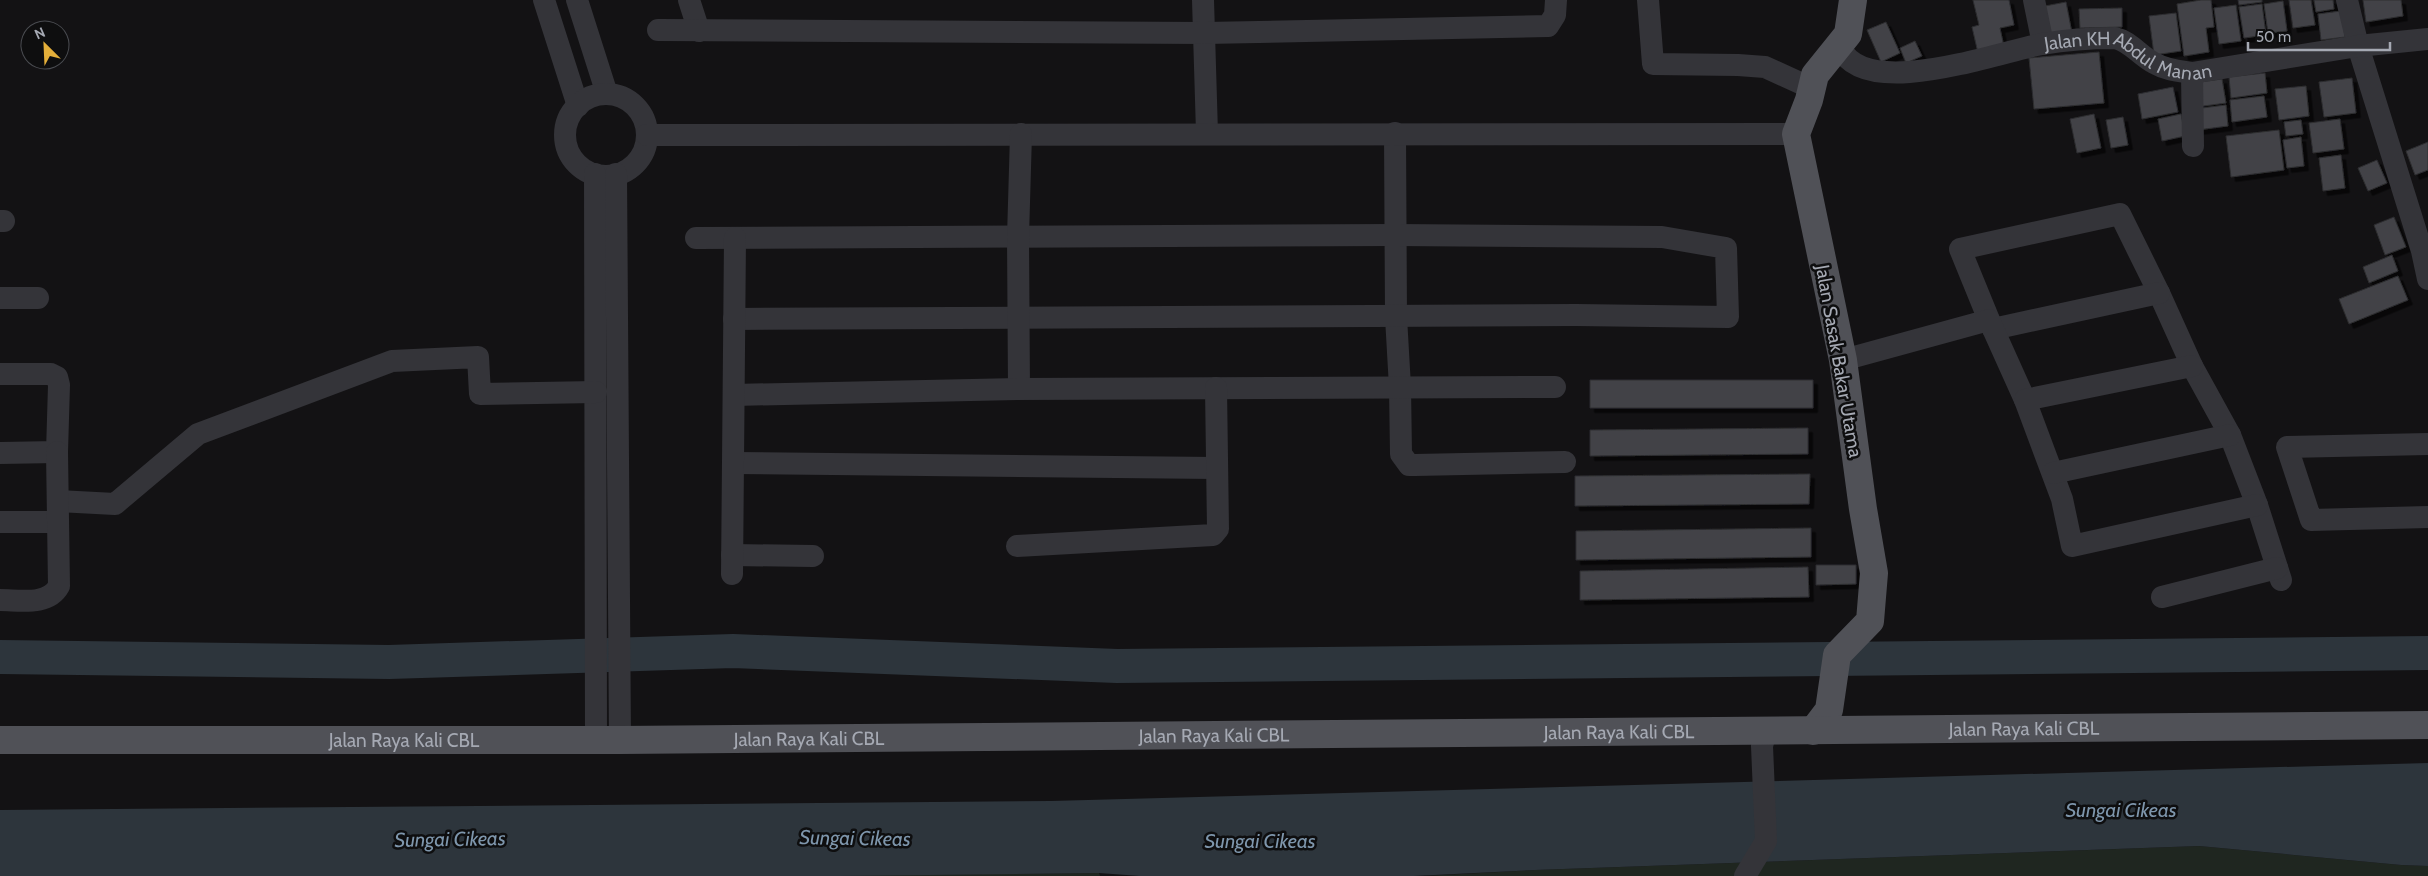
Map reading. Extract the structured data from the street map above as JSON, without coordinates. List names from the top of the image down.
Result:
{
  "streets": {
    "main road": ["Jalan Sasak Bakar Utama", "Jalan Raya Kali CBL"],
    "street": ["Jalan KH Abdul Manan"]
  },
  "crossings": [
    ["Jalan KH Abdul Manan", "Jalan Sasak Bakar Utama"],
    ["Jalan Sasak Bakar Utama", "Jalan Raya Kali CBL"]
  ],
  "water": ["Sungai Cikeas"],
  "scale_bar": "50 m",
  "north": "top left"
}
